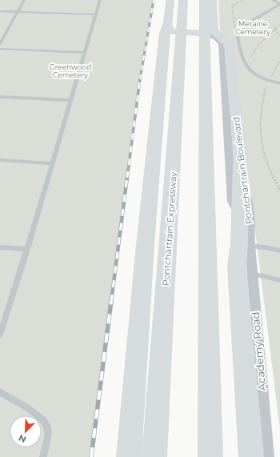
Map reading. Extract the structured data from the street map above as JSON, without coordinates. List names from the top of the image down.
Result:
{
  "streets": {
    "highway": ["Pontchartrain Expressway"],
    "street": ["Pontchartrain Boulevard", "Academy Road"]
  },
  "crossings": [
    ["Pontchartrain Boulevard", "Academy Road"]
  ],
  "parks": ["Metairie Cemetery", "Greenwood Cemetery"],
  "north": "bottom left"
}
